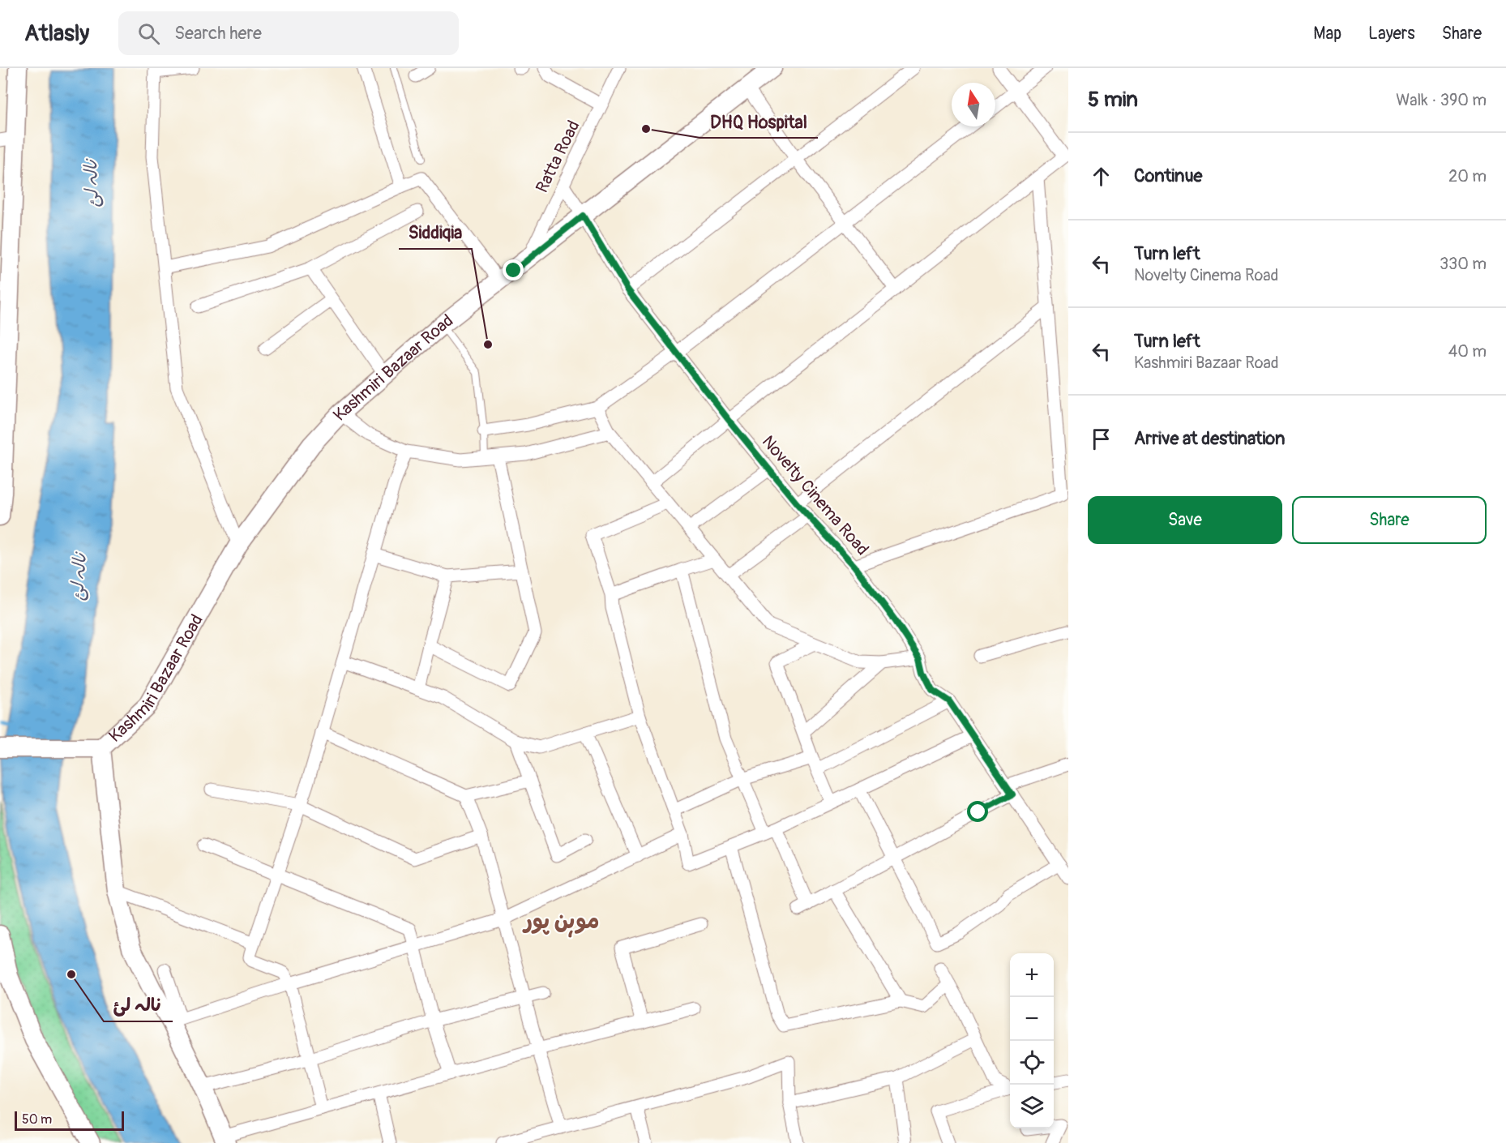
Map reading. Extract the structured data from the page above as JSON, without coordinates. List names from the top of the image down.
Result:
{
  "streets": {
    "street": ["Ratta Road", "Kashmiri Bazaar Road", "Novelty Cinema Road"]
  },
  "crossings": [
    ["Ratta Road", "Kashmiri Bazaar Road"],
    ["Ratta Road", "Novelty Cinema Road"],
    ["Kashmiri Bazaar Road", "Novelty Cinema Road"]
  ],
  "districts": ["موہن پور"],
  "water": ["نالہ لئ"],
  "places": ["DHQ Hospital", "Siddiqia", "نالہ لئ"],
  "scale_bar": "50 m",
  "north": "top",
  "page": {
    "header": "Atlasly",
    "search": "Search here",
    "nav": ["Map", "Layers", "Share"],
    "heading": ["5 min", "Walk · 390 m"],
    "list": [
      ["Continue", "20 m"],
      ["Turn left", "Novelty Cinema Road", "330 m"],
      ["Turn left", "Kashmiri Bazaar Road", "40 m"],
      "Arrive at destination"
    ],
    "buttons": ["Save", "Share"],
    "map_buttons": ["+", "−"],
    "scale": "50 m"
  }
}
